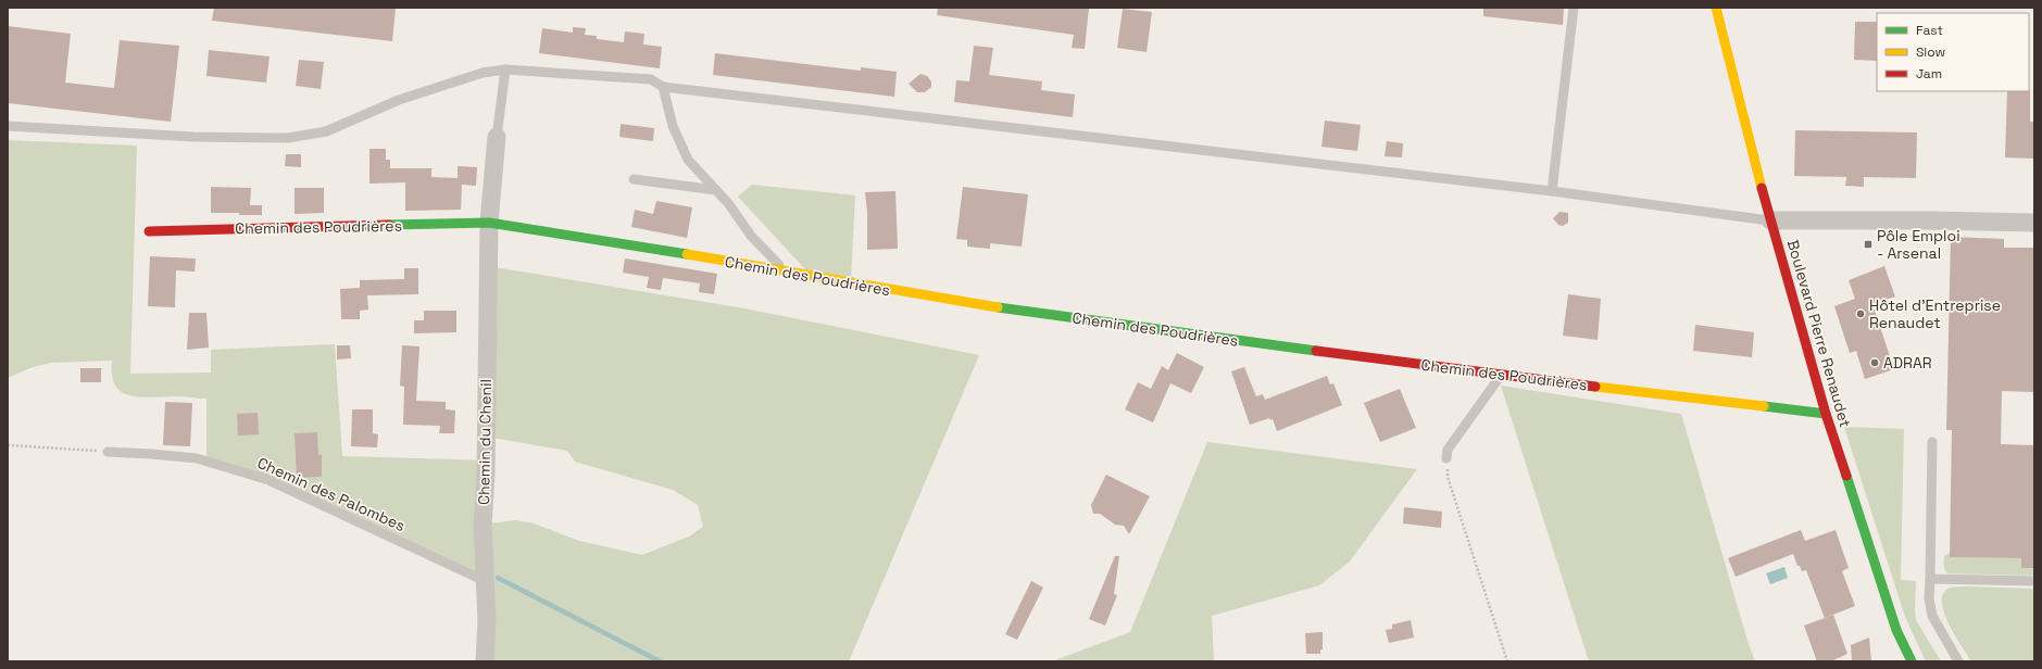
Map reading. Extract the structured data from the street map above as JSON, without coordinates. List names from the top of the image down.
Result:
{
  "streets": {
    "street": ["Chemin des Poudrières", "Boulevard Pierre Renaudet", "Chemin du Chenil"],
    "lane": ["Chemin des Palombes"]
  },
  "crossings": [
    ["Chemin des Poudrières", "Boulevard Pierre Renaudet"],
    ["Chemin des Poudrières", "Chemin du Chenil"],
    ["Chemin du Chenil", "Chemin des Palombes"]
  ],
  "places": {
    "transit": ["Pôle Emploi - Arsenal"],
    "other": ["Hôtel d'Entreprise Renaudet", "ADRAR"]
  },
  "legend": ["Fast", "Slow", "Jam"]
}
